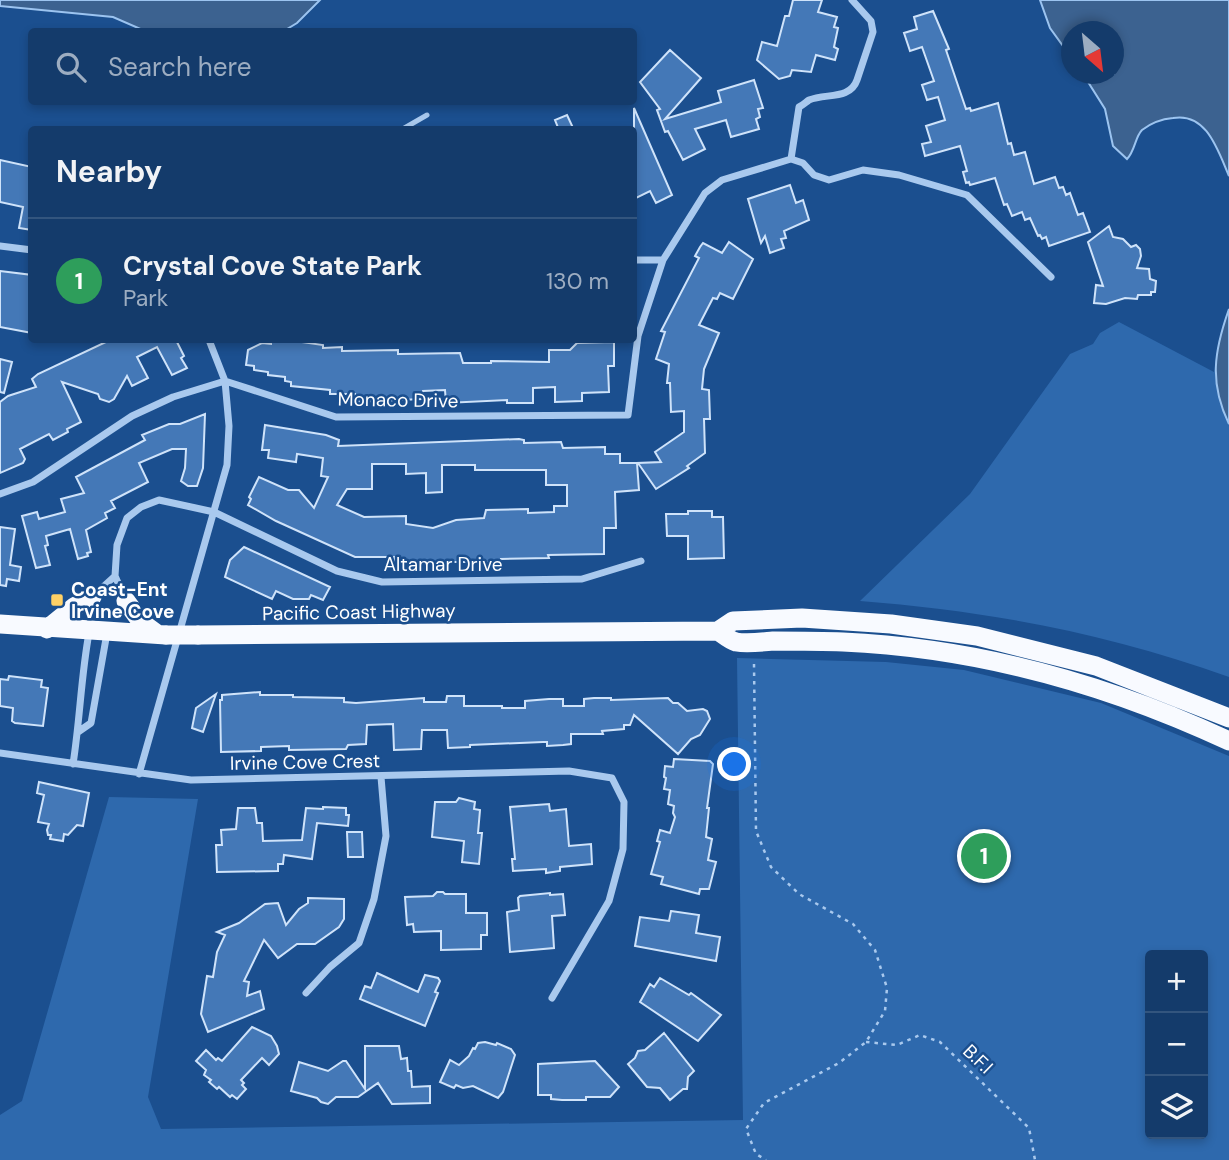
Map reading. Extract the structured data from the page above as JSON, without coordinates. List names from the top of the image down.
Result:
{
  "streets": {
    "highway": ["Pacific Coast Highway"],
    "street": ["Monaco Drive", "Altamar Drive", "Irvine Cove Crest"],
    "path": ["B.F.I"]
  },
  "places": {
    "transit": ["Coast-Ent Irvine Cove"]
  },
  "north": "bottom right",
  "page": {
    "search": "Search here",
    "heading": "Nearby",
    "list": [
      {
        "mark": "1",
        "name": "Crystal Cove State Park",
        "note": "Park",
        "value": "130 m"
      }
    ],
    "pins": "1",
    "map_buttons": ["+", "−"]
  }
}
